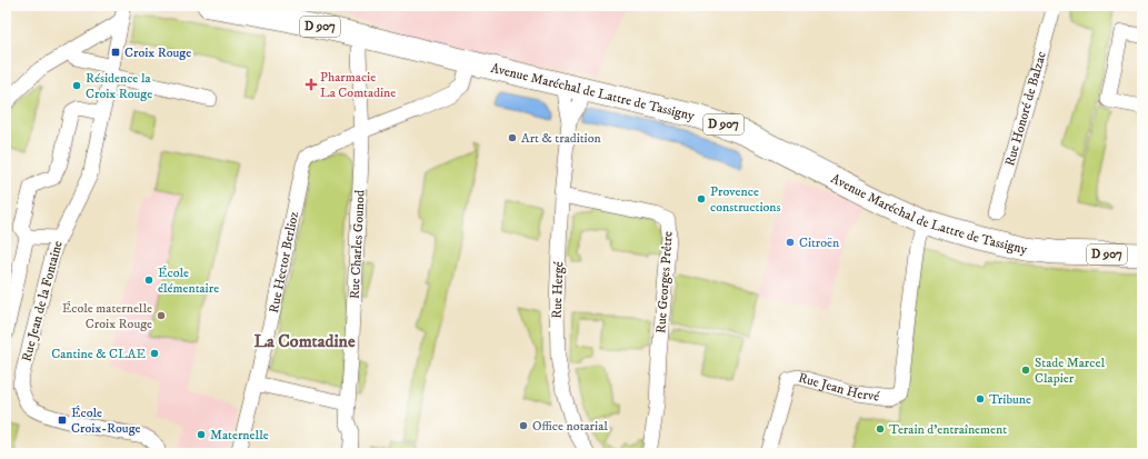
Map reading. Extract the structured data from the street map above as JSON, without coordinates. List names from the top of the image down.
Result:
{
  "streets": {
    "main road": ["D 907", "Avenue Maréchal de Lattre de Tassigny"],
    "street": [
      "Rue Honoré de Balzac",
      "Rue Charles Gounod",
      "Rue Hector Berlioz",
      "Rue Georges Prêtre",
      "Rue Hergé",
      "Rue Jean de la Fontaine",
      "Rue Jean Hervé"
    ]
  },
  "crossings": [
    ["Avenue Maréchal de Lattre de Tassigny", "Rue Charles Gounod"],
    ["Avenue Maréchal de Lattre de Tassigny", "Rue Hector Berlioz"],
    ["Avenue Maréchal de Lattre de Tassigny", "Rue Hergé"],
    ["Avenue Maréchal de Lattre de Tassigny", "Rue Jean Hervé"],
    ["Rue Charles Gounod", "Rue Hector Berlioz"],
    ["Rue Georges Prêtre", "Rue Hergé"]
  ],
  "districts": ["La Comtadine"],
  "places": {
    "transit": ["Croix Rouge", "École Croix-Rouge"],
    "health": ["Pharmacie La Comtadine"],
    "other": [
      "Résidence la Croix Rouge",
      "Art & tradition",
      "Provence constructions",
      "Citroën",
      "École élémentaire",
      "École maternelle Croix Rouge",
      "Cantine & CLAE",
      "Stade Marcel Clapier",
      "Tribune",
      "Office notarial",
      "Terain d'entraînement",
      "Maternelle"
    ]
  }
}
